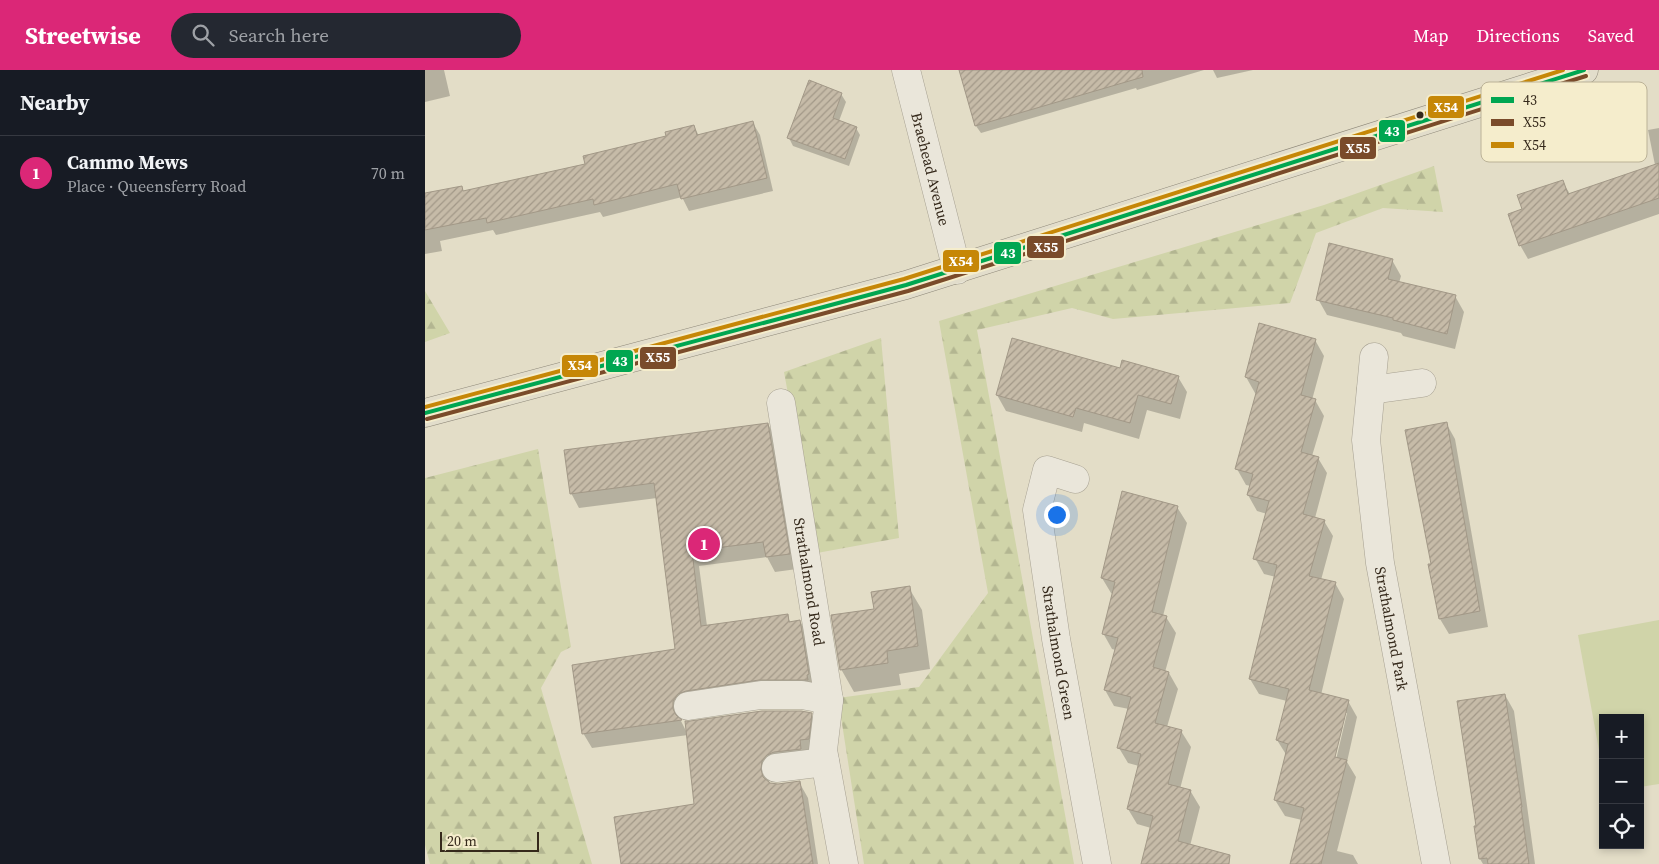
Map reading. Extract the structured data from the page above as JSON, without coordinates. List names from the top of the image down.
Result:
{
  "streets": {
    "street": [
      "Braehead Avenue",
      "Strathalmond Road",
      "Strathalmond Park",
      "Strathalmond Green"
    ]
  },
  "lines": ["transit line 43", "transit line X54", "transit line X55"],
  "legend": ["43", "X55", "X54"],
  "scale_bar": "20 m",
  "page": {
    "header": "Streetwise",
    "search": "Search here",
    "nav": ["Map", "Directions", "Saved"],
    "heading": "Nearby",
    "list": [
      {
        "mark": "1",
        "name": "Cammo Mews",
        "note": "Place · Queensferry Road",
        "value": "70 m"
      }
    ],
    "pins": "1",
    "map_buttons": ["+", "−"],
    "scale": "20 m"
  }
}
